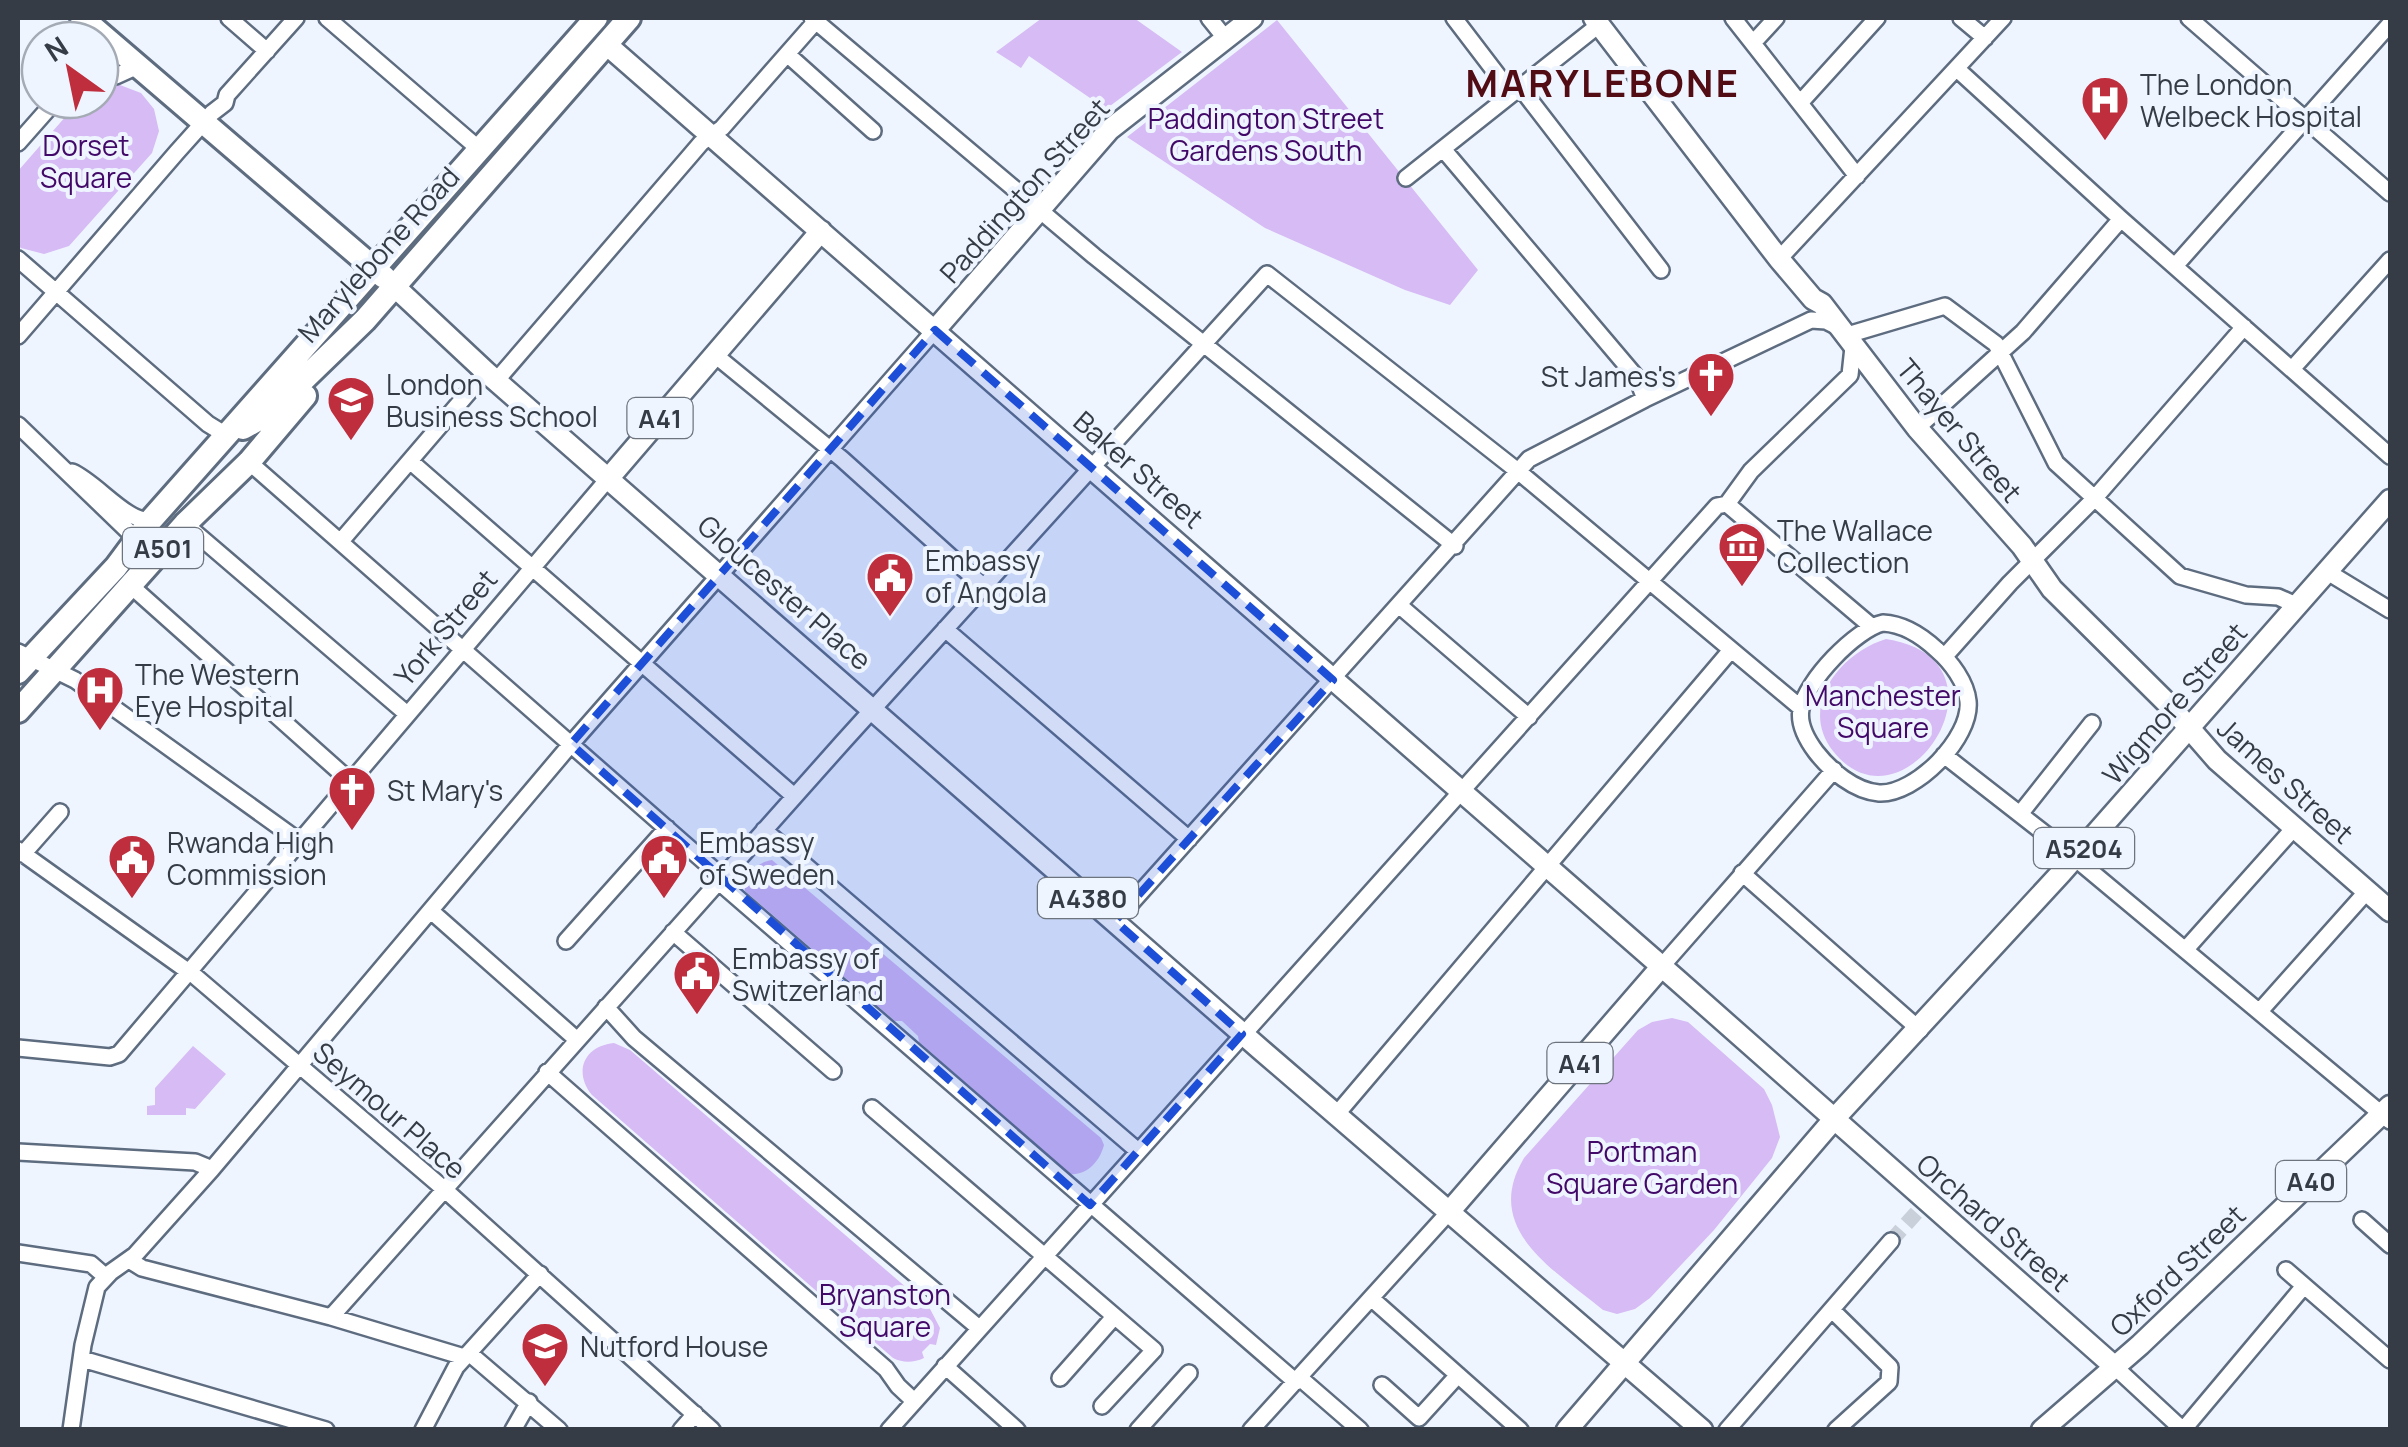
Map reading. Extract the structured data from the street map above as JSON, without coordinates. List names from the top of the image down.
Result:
{
  "streets": {
    "highway": [
      "Marylebone Road",
      "Baker Street",
      "A501",
      "Gloucester Place",
      "A4380"
    ],
    "main road": [
      "Paddington Street",
      "A41",
      "Thayer Street",
      "York Street",
      "Wigmore Street",
      "James Street",
      "A5204",
      "A40",
      "Orchard Street",
      "Oxford Street"
    ],
    "street": ["Seymour Place"]
  },
  "crossings": [
    ["Paddington Street", "Baker Street"],
    ["Marylebone Road", "Baker Street"],
    ["Marylebone Road", "Gloucester Place"],
    ["A41", "Baker Street"],
    ["A41", "Gloucester Place"],
    ["A41", "A4380"],
    ["A41", "Orchard Street"],
    ["Thayer Street", "Wigmore Street"],
    ["Thayer Street", "James Street"],
    ["Baker Street", "York Street"],
    ["Baker Street", "Orchard Street"],
    ["Gloucester Place", "York Street"],
    ["Gloucester Place", "A4380"],
    ["York Street", "Seymour Place"],
    ["Wigmore Street", "James Street"],
    ["Wigmore Street", "A5204"],
    ["Wigmore Street", "Orchard Street"],
    ["A5204", "A4380"],
    ["A5204", "Orchard Street"],
    ["Orchard Street", "Oxford Street"]
  ],
  "districts": ["MARYLEBONE"],
  "parks": [
    "Paddington Street Gardens South",
    "Dorset Square",
    "Manchester Square",
    "Portman Square Garden",
    "Bryanston Square"
  ],
  "places": {
    "hospital": ["The London Welbeck Hospital", "The Western Eye Hospital"],
    "church": ["St James's", "St Mary's"],
    "school or university": ["London Business School", "Nutford House"],
    "museum": ["The Wallace Collection"],
    "public building": [
      "Embassy of Angola",
      "Rwanda High Commission",
      "Embassy of Sweden",
      "Embassy of Switzerland"
    ]
  },
  "north": "top left"
}
